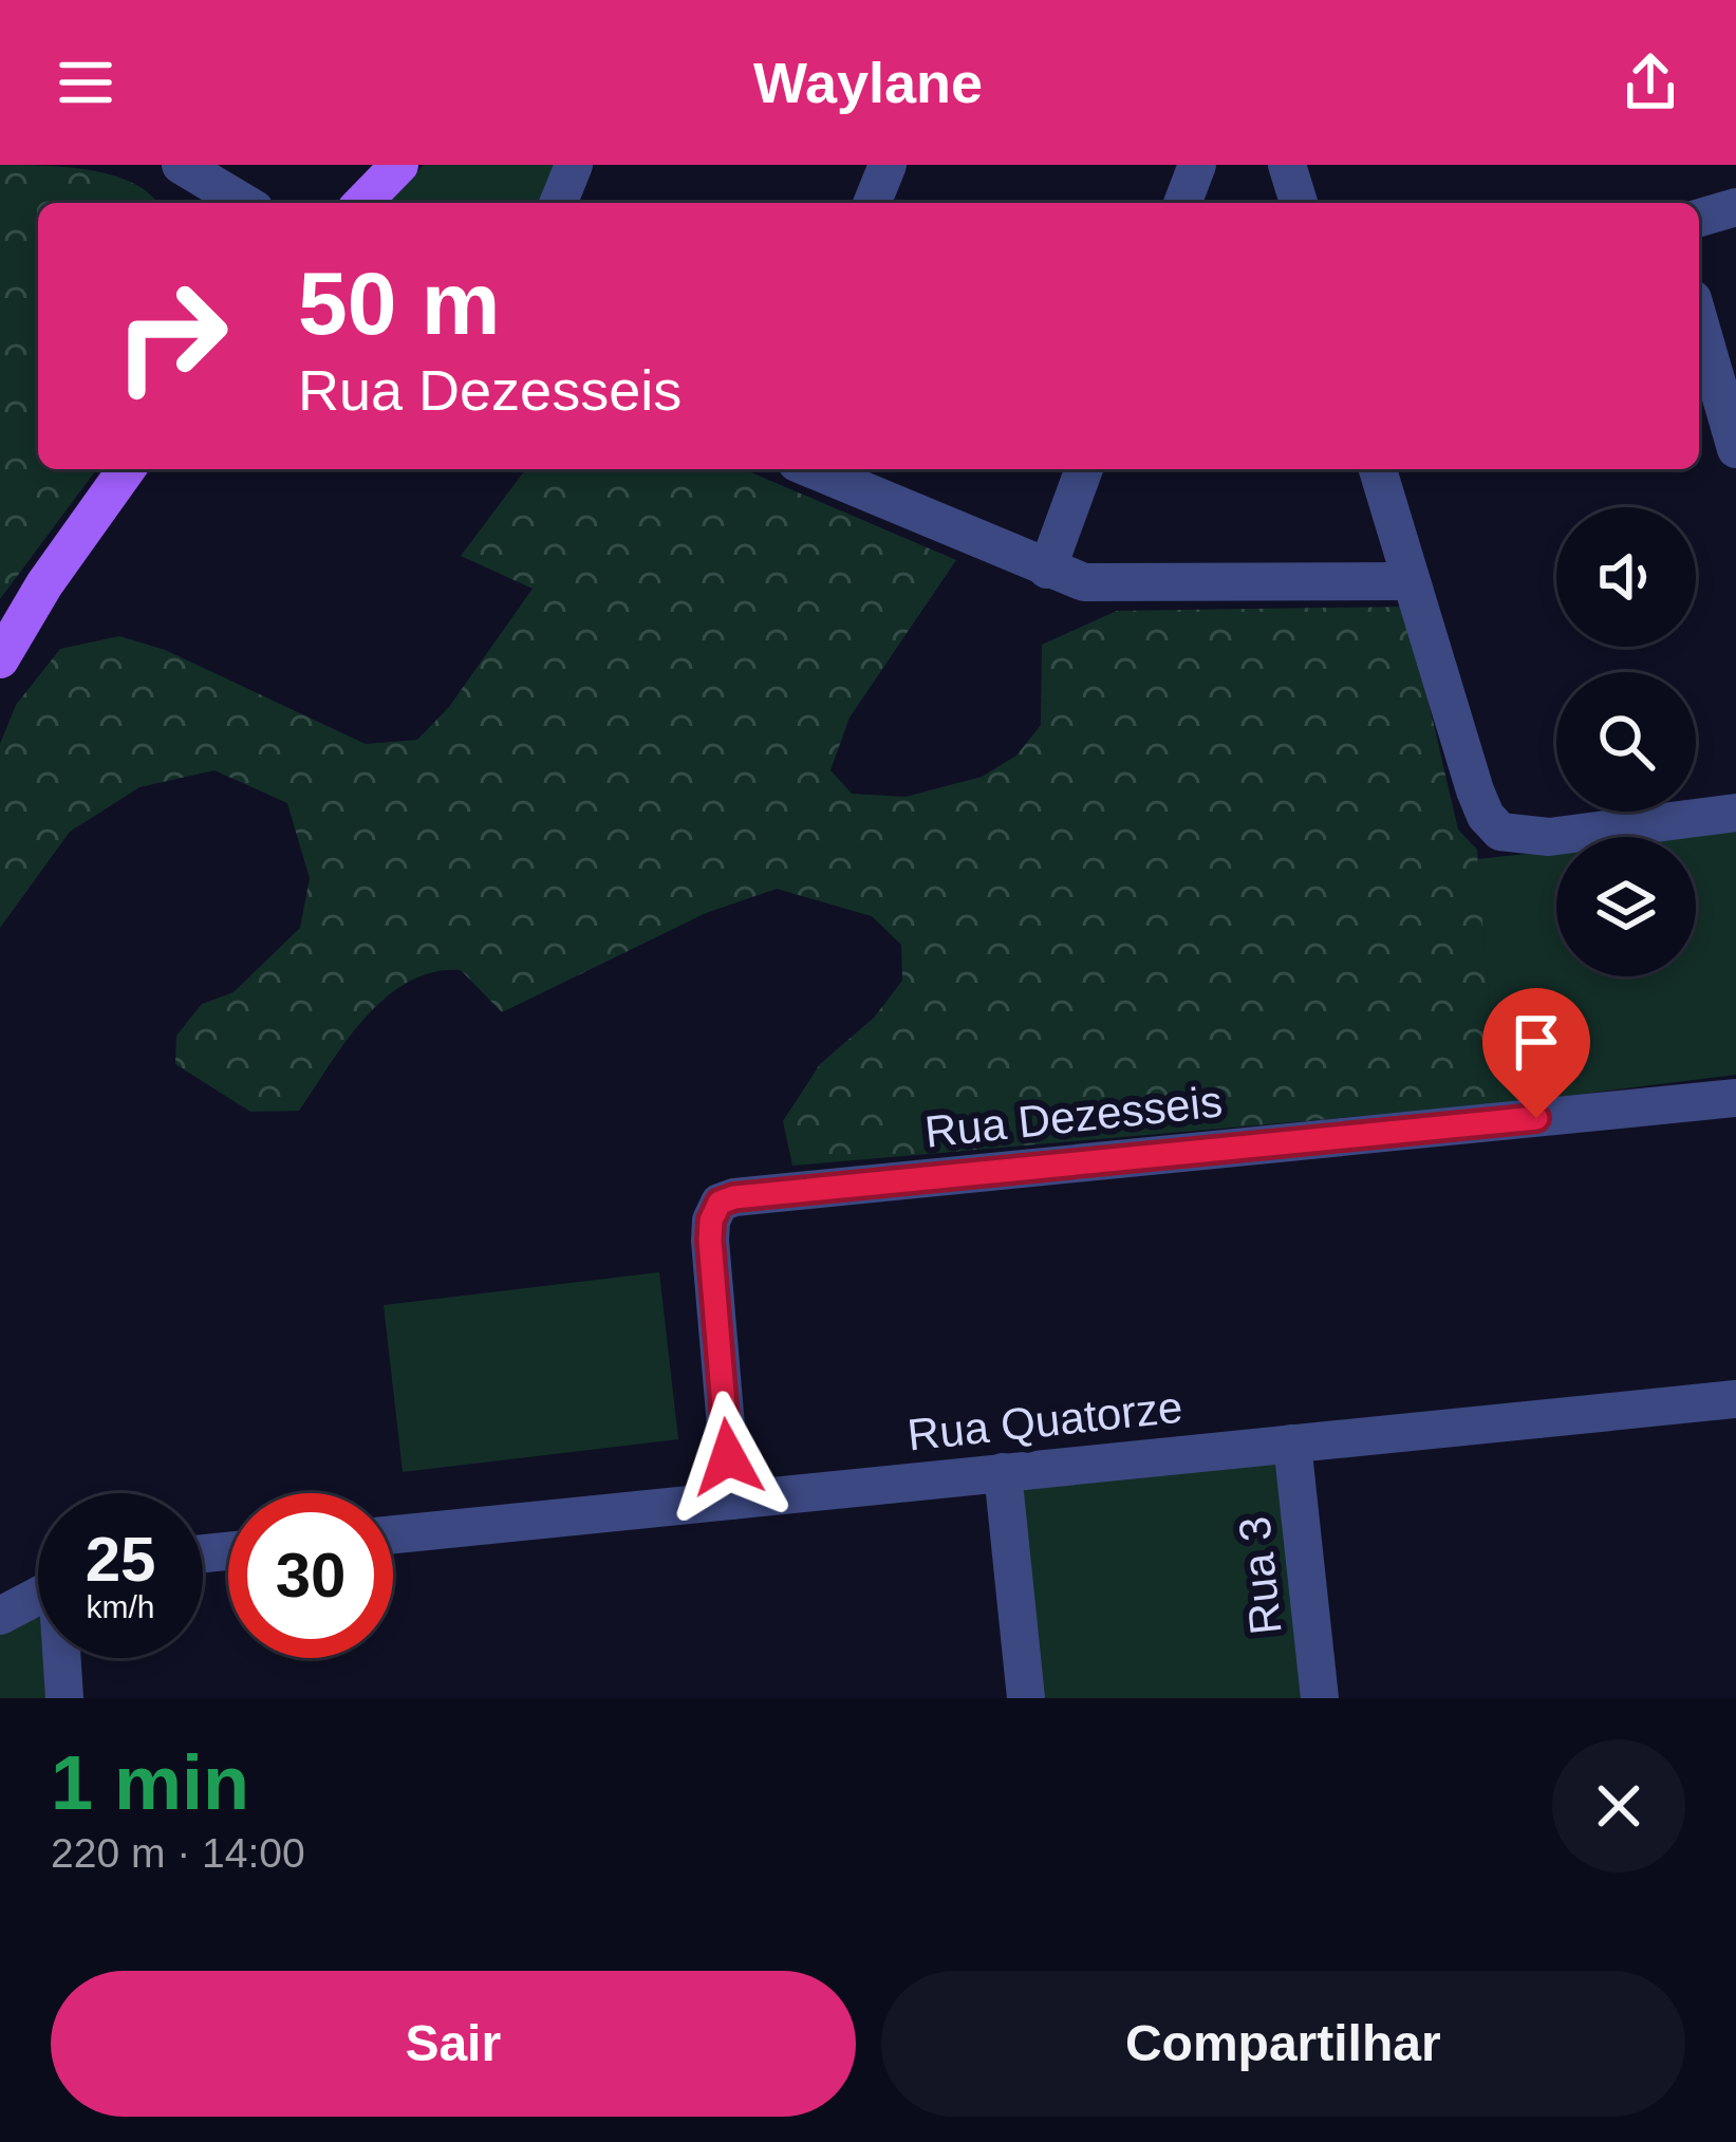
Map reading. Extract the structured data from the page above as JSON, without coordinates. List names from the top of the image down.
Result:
{
  "streets": {
    "street": ["Rua Dezesseis", "Rua Quatorze", "Rua 3"]
  },
  "crossings": [
    ["Rua Dezesseis", "Rua Quatorze"],
    ["Rua Quatorze", "Rua 3"]
  ],
  "page": {
    "header": "Waylane",
    "turn": ["50 m", "Rua Dezesseis"],
    "speed": "25 km/h",
    "limit": "30",
    "heading": ["1 min", "220 m · 14:00"],
    "buttons": ["Sair", "Compartilhar"]
  }
}
